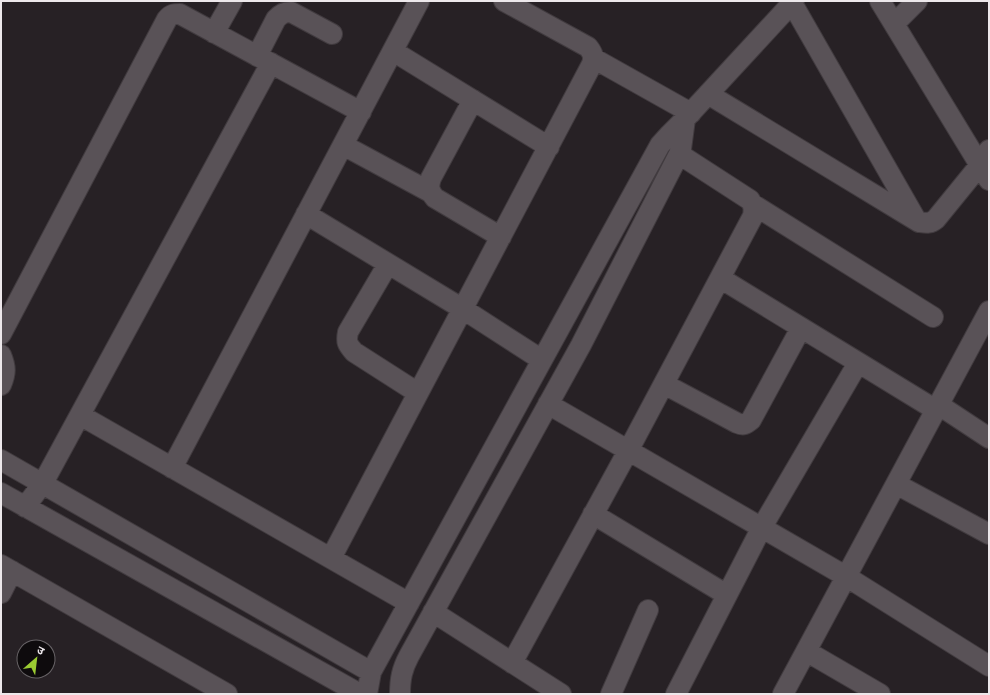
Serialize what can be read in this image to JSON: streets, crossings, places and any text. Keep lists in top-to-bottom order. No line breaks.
{"north":"top right"}
